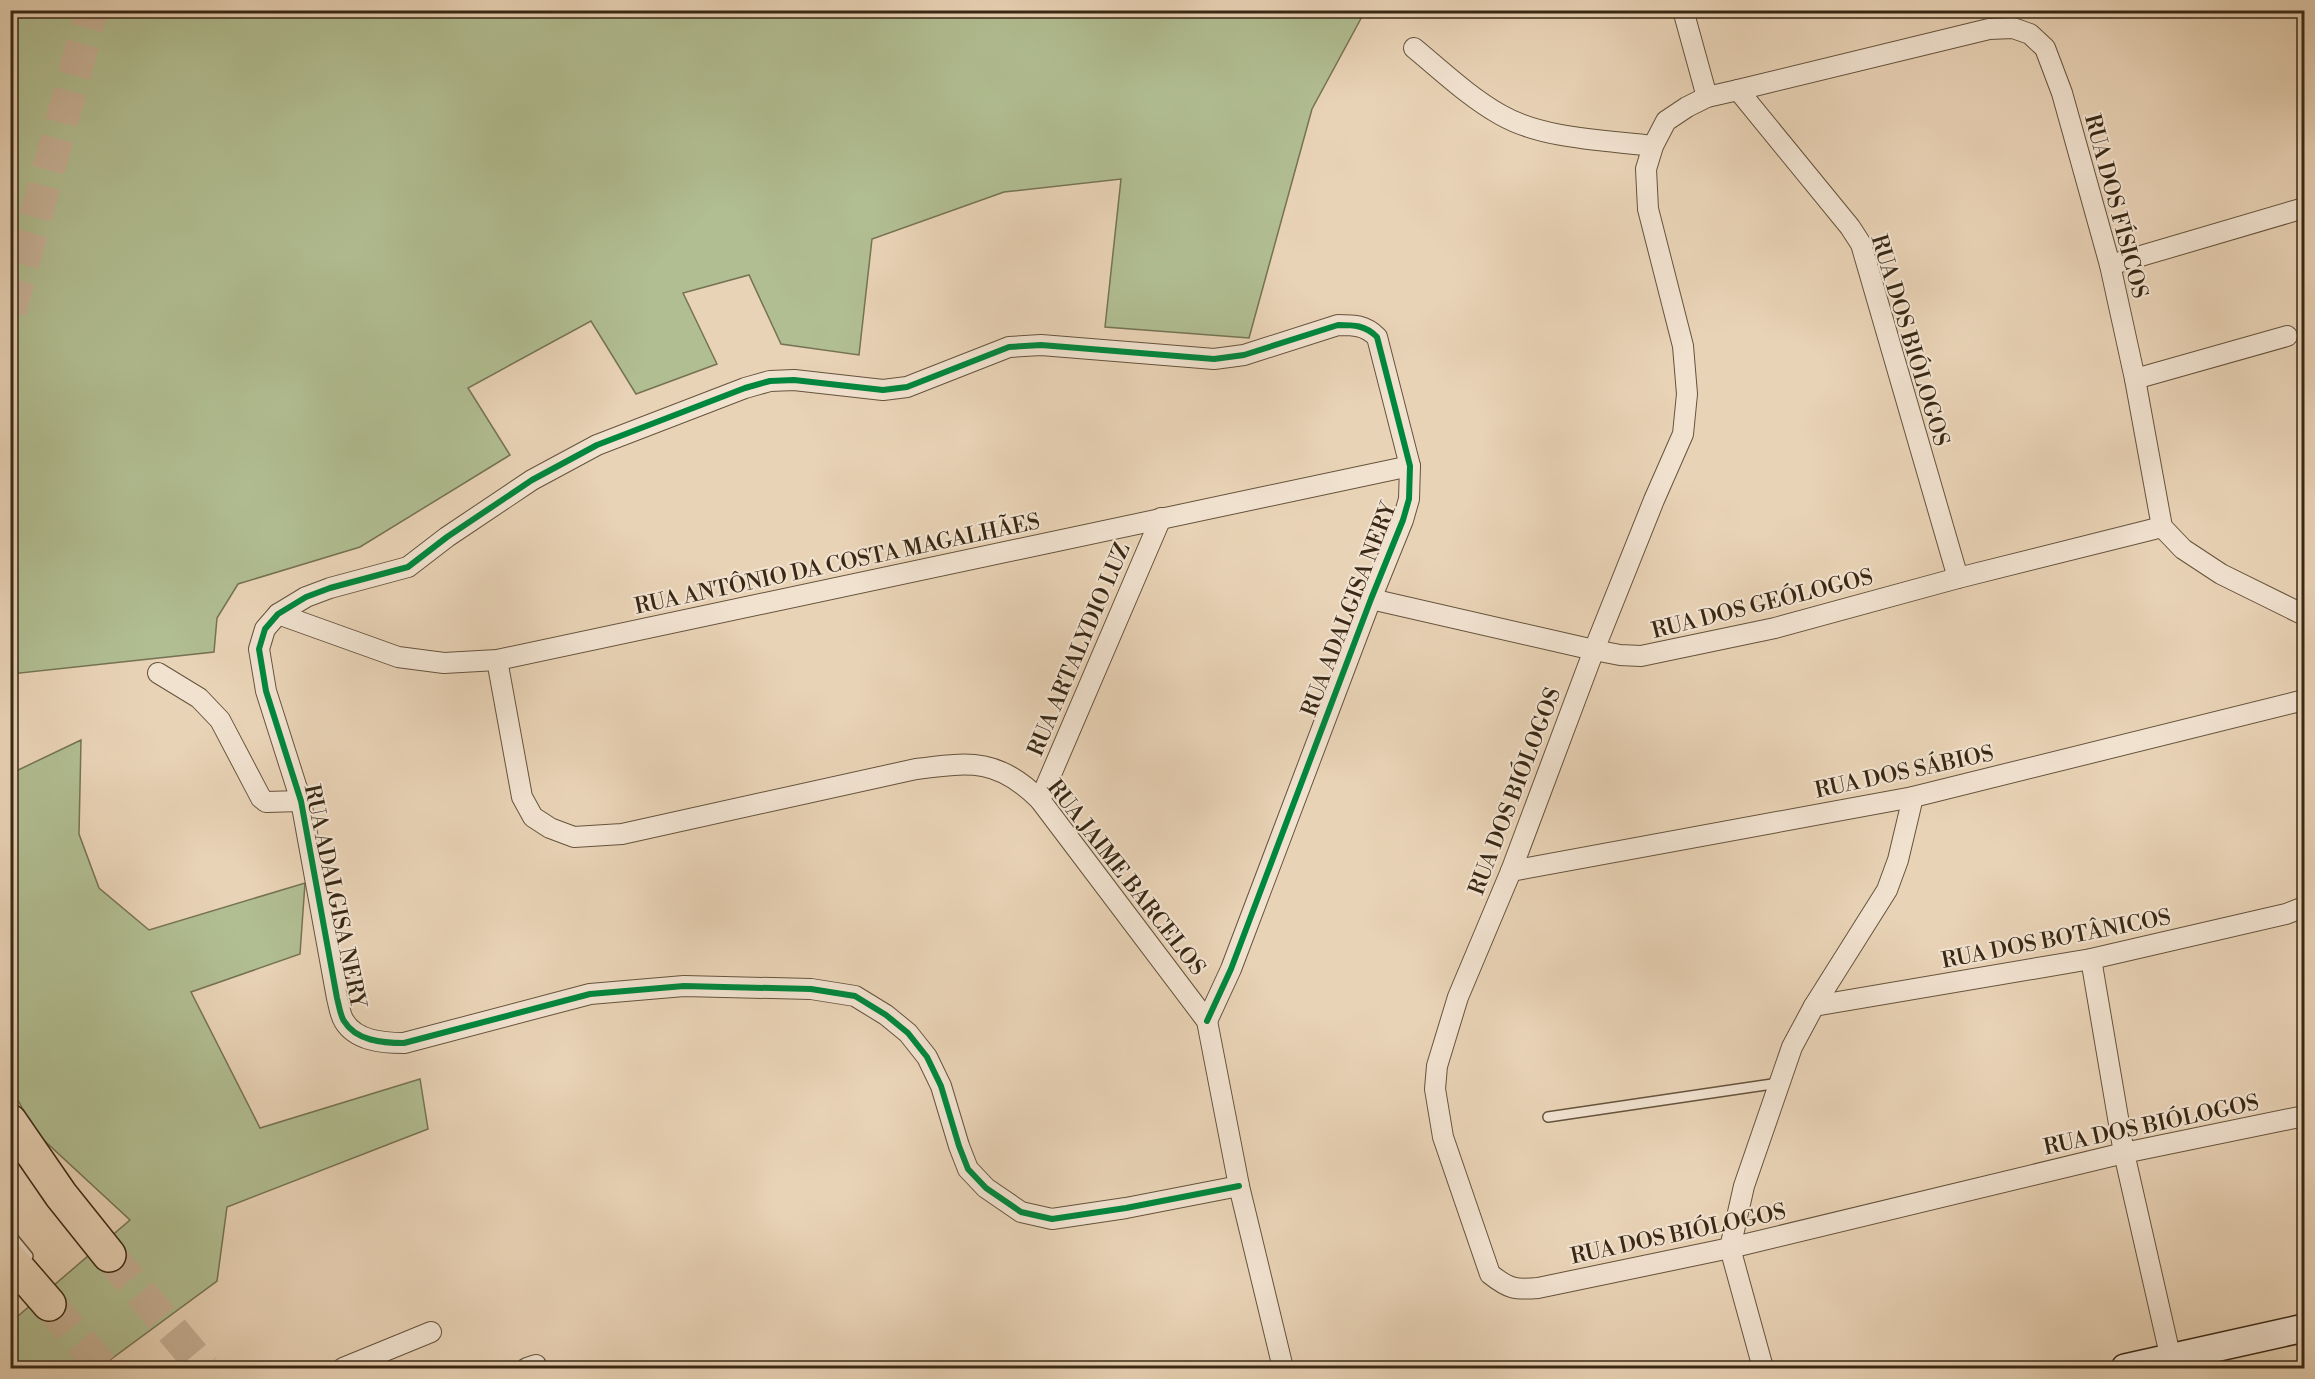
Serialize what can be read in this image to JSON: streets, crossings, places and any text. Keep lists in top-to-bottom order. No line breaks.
{"streets":{"street":["RUA DOS FÍSICOS","RUA DOS BIÓLOGOS","RUA ANTÔNIO DA COSTA MAGALHÃES","RUA DOS GEÓLOGOS","RUA ADALGISA NERY","RUA ARTALYDIO LUZ","RUA DOS SÁBIOS","RUA JAIME BARCELOS","RUA DOS BOTÂNICOS"]},"crossings":[["RUA DOS FÍSICOS","RUA DOS BIÓLOGOS"],["RUA DOS FÍSICOS","RUA DOS GEÓLOGOS"],["RUA DOS BIÓLOGOS","RUA DOS GEÓLOGOS"],["RUA DOS BIÓLOGOS","RUA DOS SÁBIOS"],["RUA ANTÔNIO DA COSTA MAGALHÃES","RUA ADALGISA NERY"],["RUA ANTÔNIO DA COSTA MAGALHÃES","RUA ARTALYDIO LUZ"],["RUA ANTÔNIO DA COSTA MAGALHÃES","RUA JAIME BARCELOS"],["RUA DOS GEÓLOGOS","RUA ADALGISA NERY"],["RUA ADALGISA NERY","RUA JAIME BARCELOS"],["RUA ARTALYDIO LUZ","RUA JAIME BARCELOS"]]}
